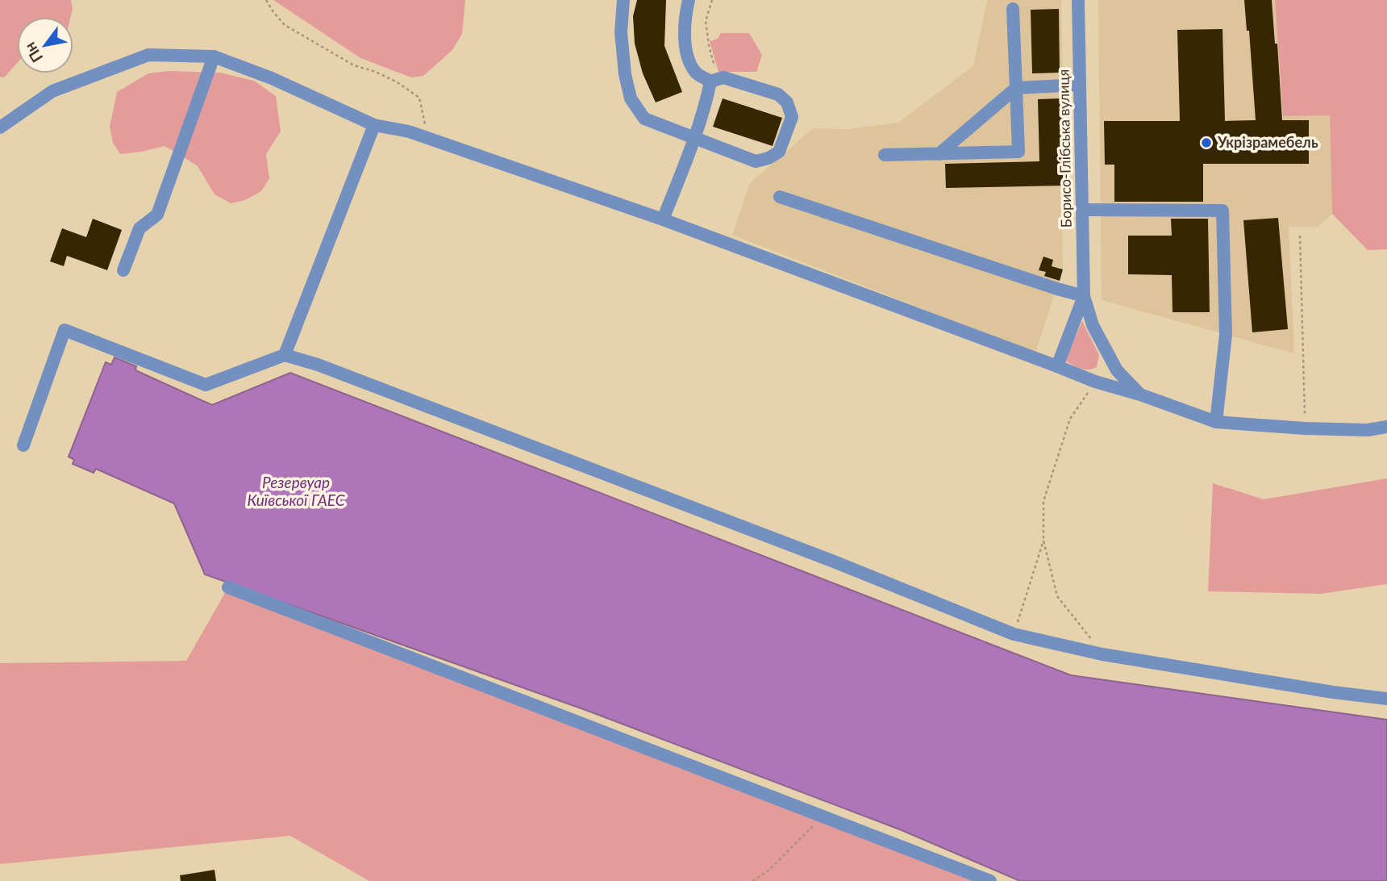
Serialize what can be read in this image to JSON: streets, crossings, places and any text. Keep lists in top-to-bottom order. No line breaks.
{"streets":{"street":["Борисо-Глібська вулиця"]},"water":["Резервуар Київської ГАЕС"],"places":["Укрізрамебель"],"north":"bottom left"}
